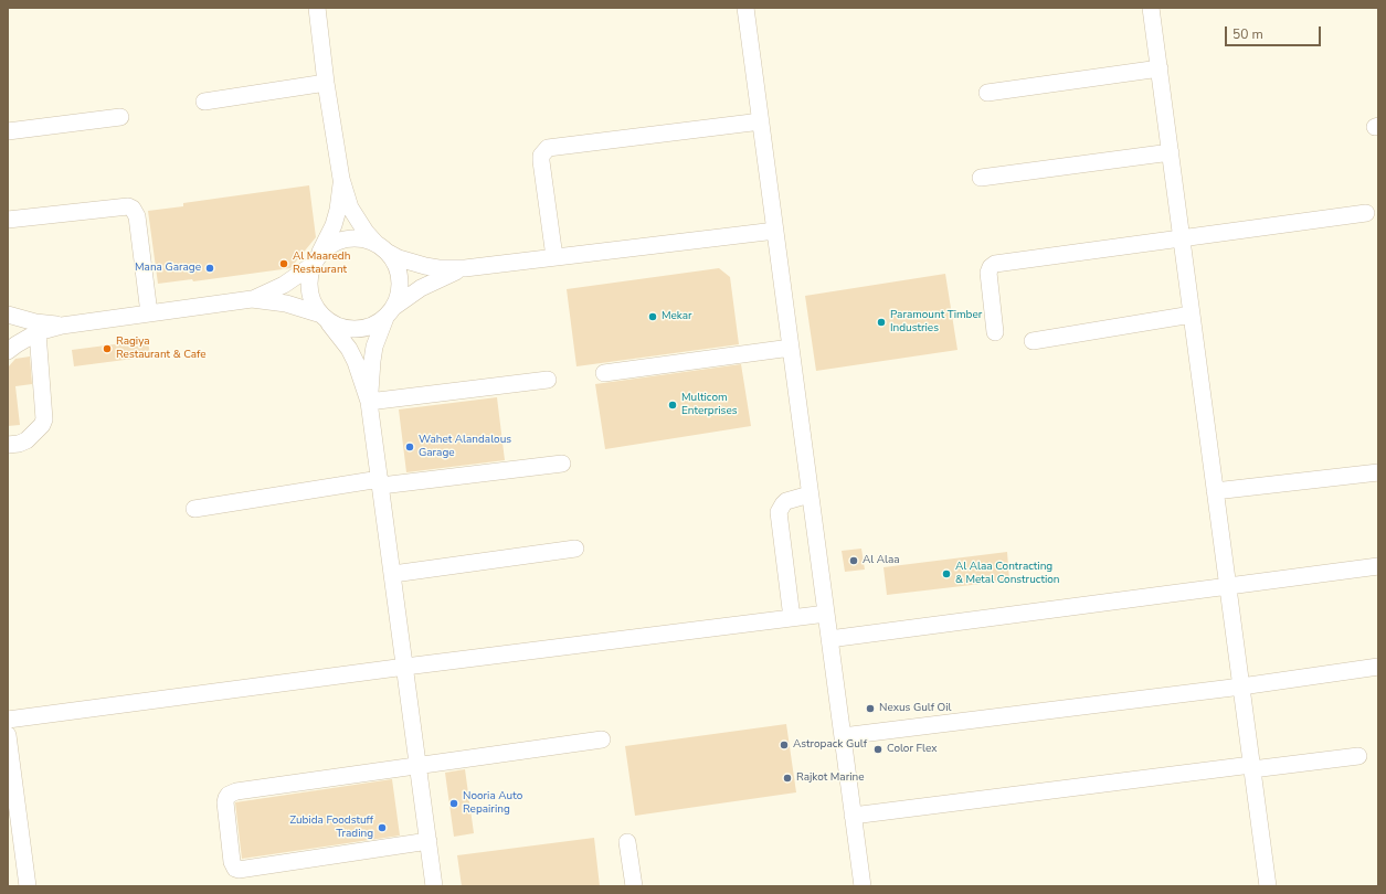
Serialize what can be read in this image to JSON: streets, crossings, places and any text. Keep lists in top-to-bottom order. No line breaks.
{"places":["Al Maaredh Restaurant","Mana Garage","Mekar","Paramount Timber Industries","Ragiya Restaurant & Cafe","Multicom Enterprises","Wahet Alandalous Garage","Al Alaa","Al Alaa Contracting & Metal Construction","Nexus Gulf Oil","Astropack Gulf","Color Flex","Rajkot Marine","Nooria Auto Repairing","Zubida Foodstuff Trading"],"scale_bar":"50 m"}
